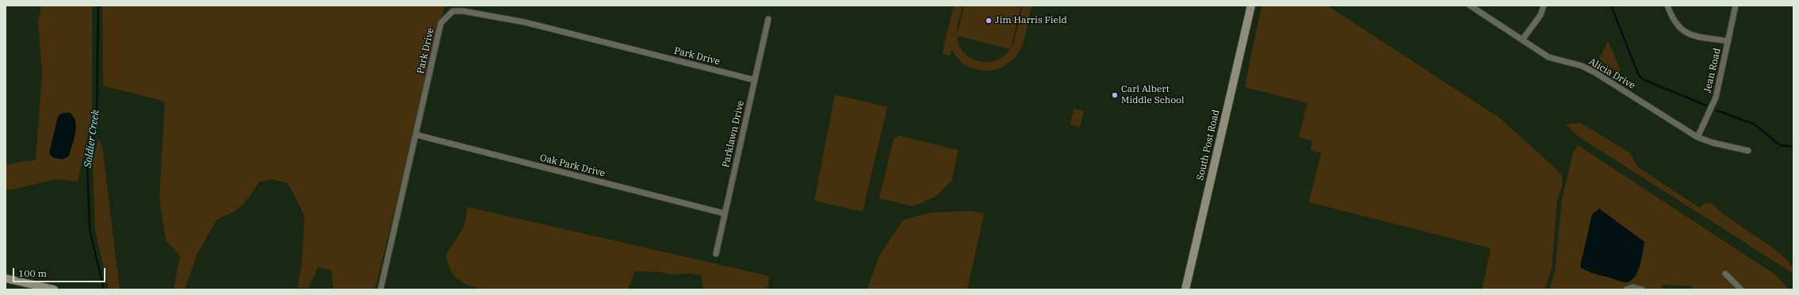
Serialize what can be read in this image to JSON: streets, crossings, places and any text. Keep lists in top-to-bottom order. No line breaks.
{"streets":{"main road":["South Post Road"],"street":["Park Drive","Jean Road","Alicia Drive","Parklawn Drive","Oak Park Drive"]},"crossings":[["Park Drive","Parklawn Drive"],["Park Drive","Oak Park Drive"],["Jean Road","Alicia Drive"],["Parklawn Drive","Oak Park Drive"]],"water":["Soldier Creek"],"places":["Jim Harris Field","Carl Albert Middle School"],"scale_bar":"100 m"}
